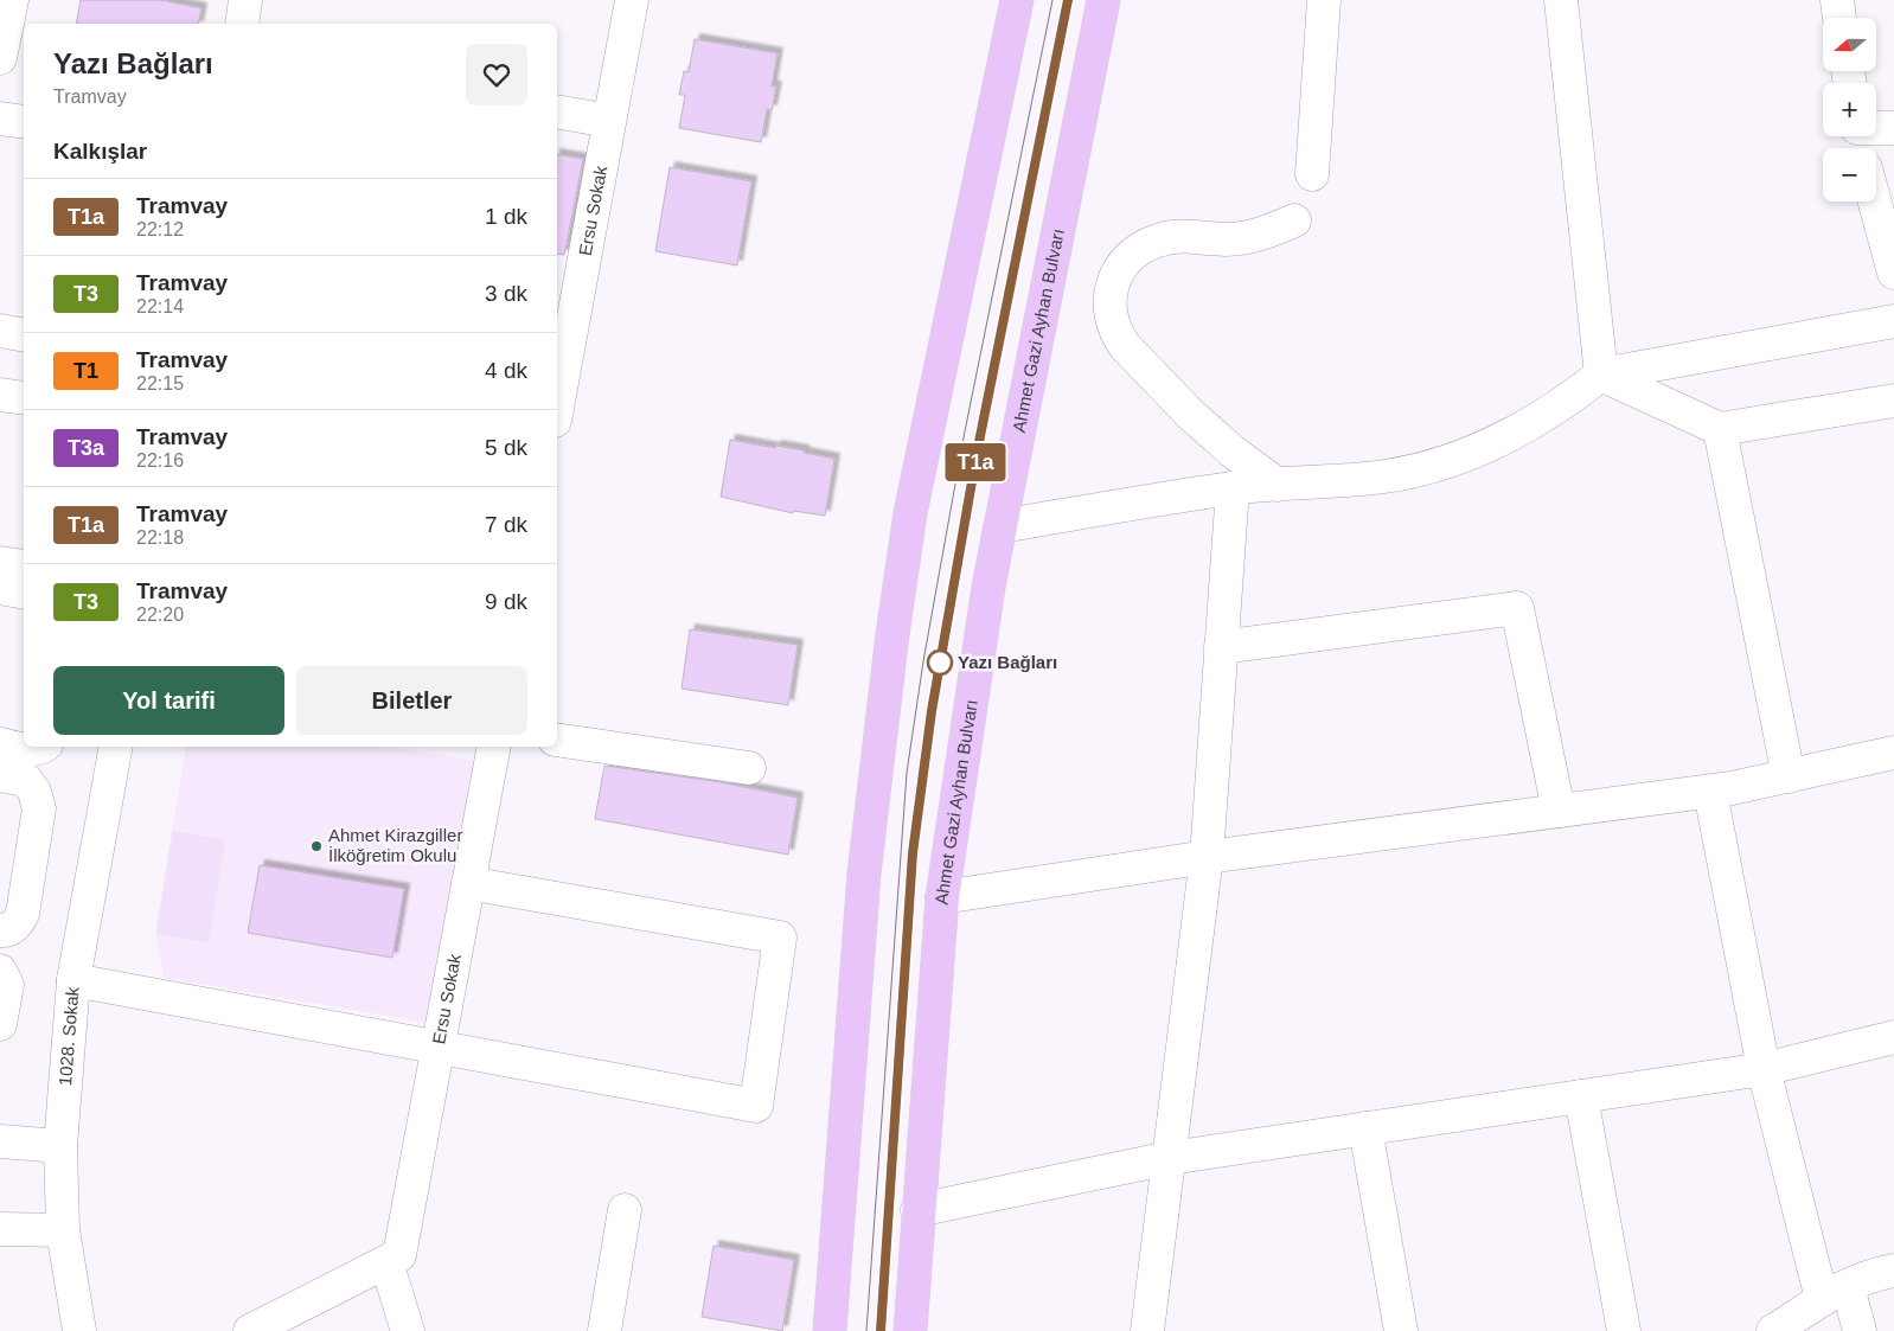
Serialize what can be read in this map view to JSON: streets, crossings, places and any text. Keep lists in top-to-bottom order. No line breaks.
{"streets":{"main road":["Ahmet Gazi Ayhan Bulvarı"],"street":["Ersu Sokak","1028. Sokak"]},"places":["Yazı Bağları","Ahmet Kirazgiller İlköğretim Okulu"],"lines":["tram line T1a"],"north":"left","page":{"on_map":"T1a","map_buttons":["+","−"],"heading":[["Yazı Bağları","Tramvay"],"Kalkışlar"],"list":[{"mark":"T1a","name":"Tramvay","note":"22:12","value":"1 dk"},{"mark":"T3","name":"Tramvay","note":"22:14","value":"3 dk"},{"mark":"T1","name":"Tramvay","note":"22:15","value":"4 dk"},{"mark":"T3a","name":"Tramvay","note":"22:16","value":"5 dk"},{"mark":"T1a","name":"Tramvay","note":"22:18","value":"7 dk"},{"mark":"T3","name":"Tramvay","note":"22:20","value":"9 dk"}],"buttons":["Yol tarifi","Biletler"]}}
